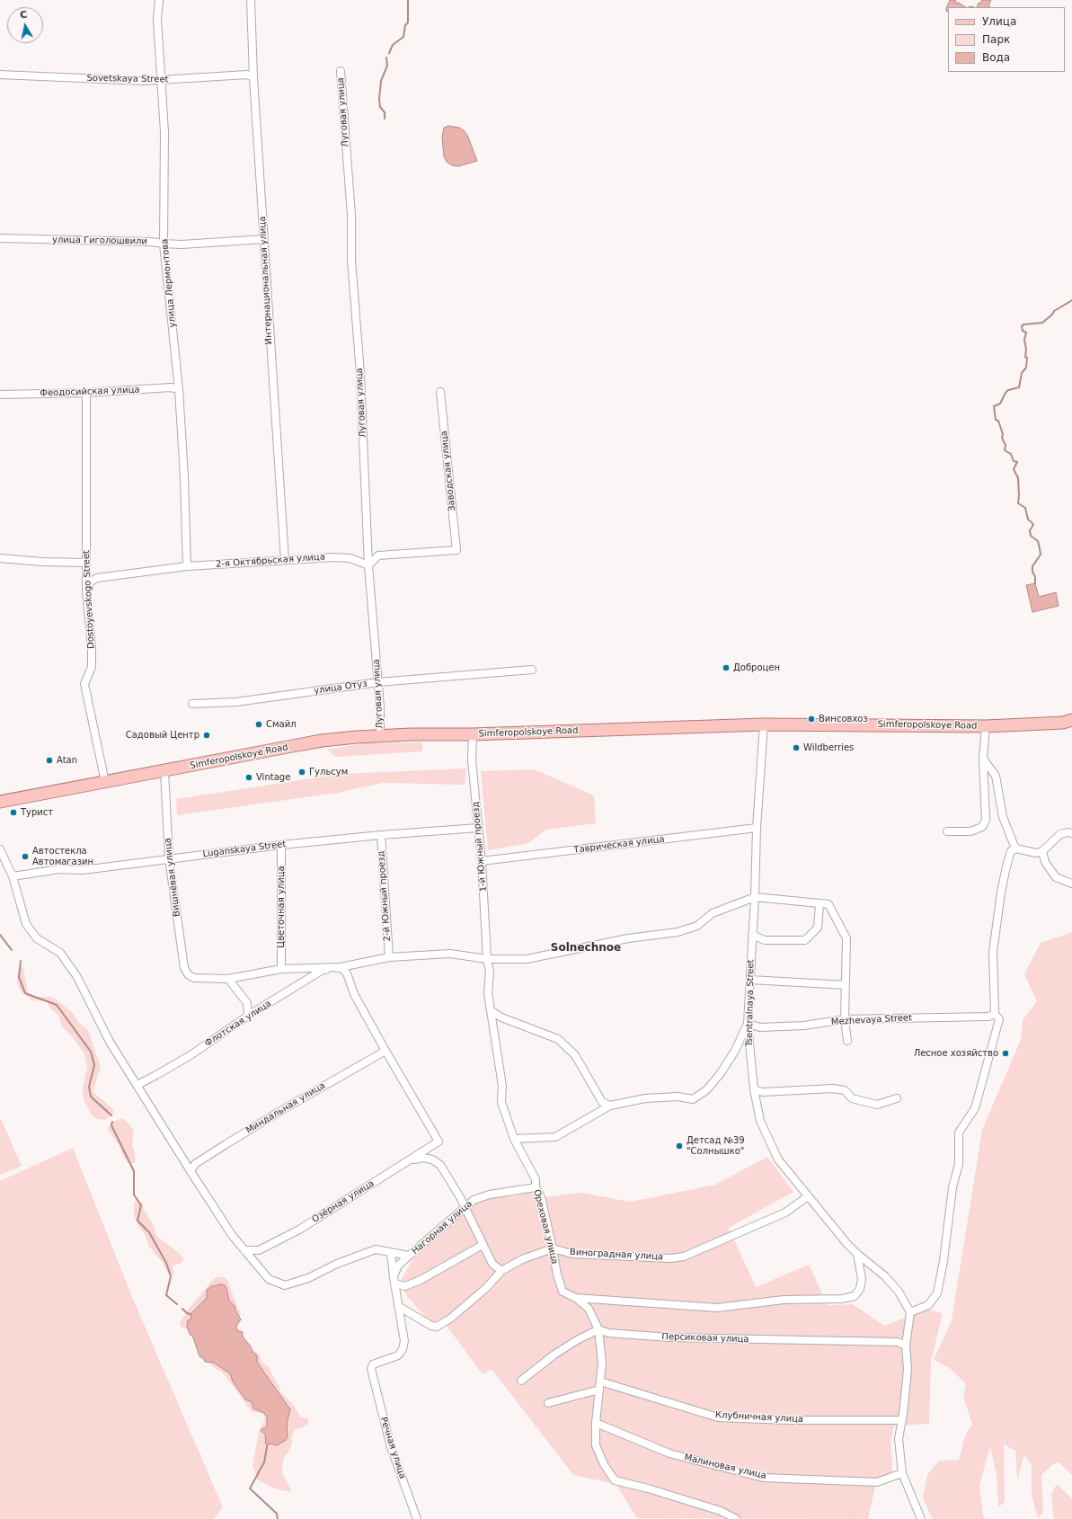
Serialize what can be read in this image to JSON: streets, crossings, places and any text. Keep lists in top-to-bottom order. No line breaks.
{"streets":{"main road":["Simferopolskoye Road"],"street":["Sovetskaya Street","Луговая улица","улица Гиголошвили","Интернациональная улица","улица Лермонтова","Феодосийская улица","Заводская улица","2-я Октябрьская улица","Dostoyevskogo Street","улица Отуз","Таврическая улица","1-й Южный проезд","Luganskaya Street","Вишнёвая улица","2-й Южный проезд","Цветочная улица","Tsentralnaya Street","Mezhevaya Street","Флотская улица","Миндальная улица","Озёрная улица","Ореховая улица","Нагорная улица","Виноградная улица","Персиковая улица","Клубничная улица","Речная улица","Малиновая улица"]},"crossings":[["Sovetskaya Street","Интернациональная улица"],["Sovetskaya Street","улица Лермонтова"],["Луговая улица","Заводская улица"],["Луговая улица","2-я Октябрьская улица"],["Луговая улица","улица Отуз"],["Луговая улица","Simferopolskoye Road"],["улица Гиголошвили","Интернациональная улица"],["улица Гиголошвили","улица Лермонтова"],["Интернациональная улица","2-я Октябрьская улица"],["улица Лермонтова","Феодосийская улица"],["улица Лермонтова","2-я Октябрьская улица"],["Феодосийская улица","Dostoyevskogo Street"],["Заводская улица","2-я Октябрьская улица"],["2-я Октябрьская улица","Dostoyevskogo Street"],["Dostoyevskogo Street","Simferopolskoye Road"],["Simferopolskoye Road","1-й Южный проезд"],["Simferopolskoye Road","Вишнёвая улица"],["Simferopolskoye Road","Tsentralnaya Street"],["Таврическая улица","1-й Южный проезд"],["Таврическая улица","Tsentralnaya Street"],["1-й Южный проезд","Luganskaya Street"],["1-й Южный проезд","Ореховая улица"],["Luganskaya Street","Вишнёвая улица"],["Luganskaya Street","2-й Южный проезд"],["Luganskaya Street","Цветочная улица"],["Tsentralnaya Street","Mezhevaya Street"],["Tsentralnaya Street","Виноградная улица"],["Миндальная улица","Озёрная улица"],["Озёрная улица","Нагорная улица"],["Ореховая улица","Нагорная улица"],["Ореховая улица","Виноградная улица"],["Ореховая улица","Персиковая улица"],["Ореховая улица","Клубничная улица"],["Ореховая улица","Малиновая улица"]],"districts":["Solnechnoe"],"places":["Доброцен","Винсовхоз","Смайл","Садовый Центр","Wildberries","Atan","Гульсум","Vintage","Турист","Автостекла Автомагазин","Лесное хозяйство","Детсад №39 \"Солнышко\""],"legend":["Улица","Парк","Вода"],"north":"top"}
